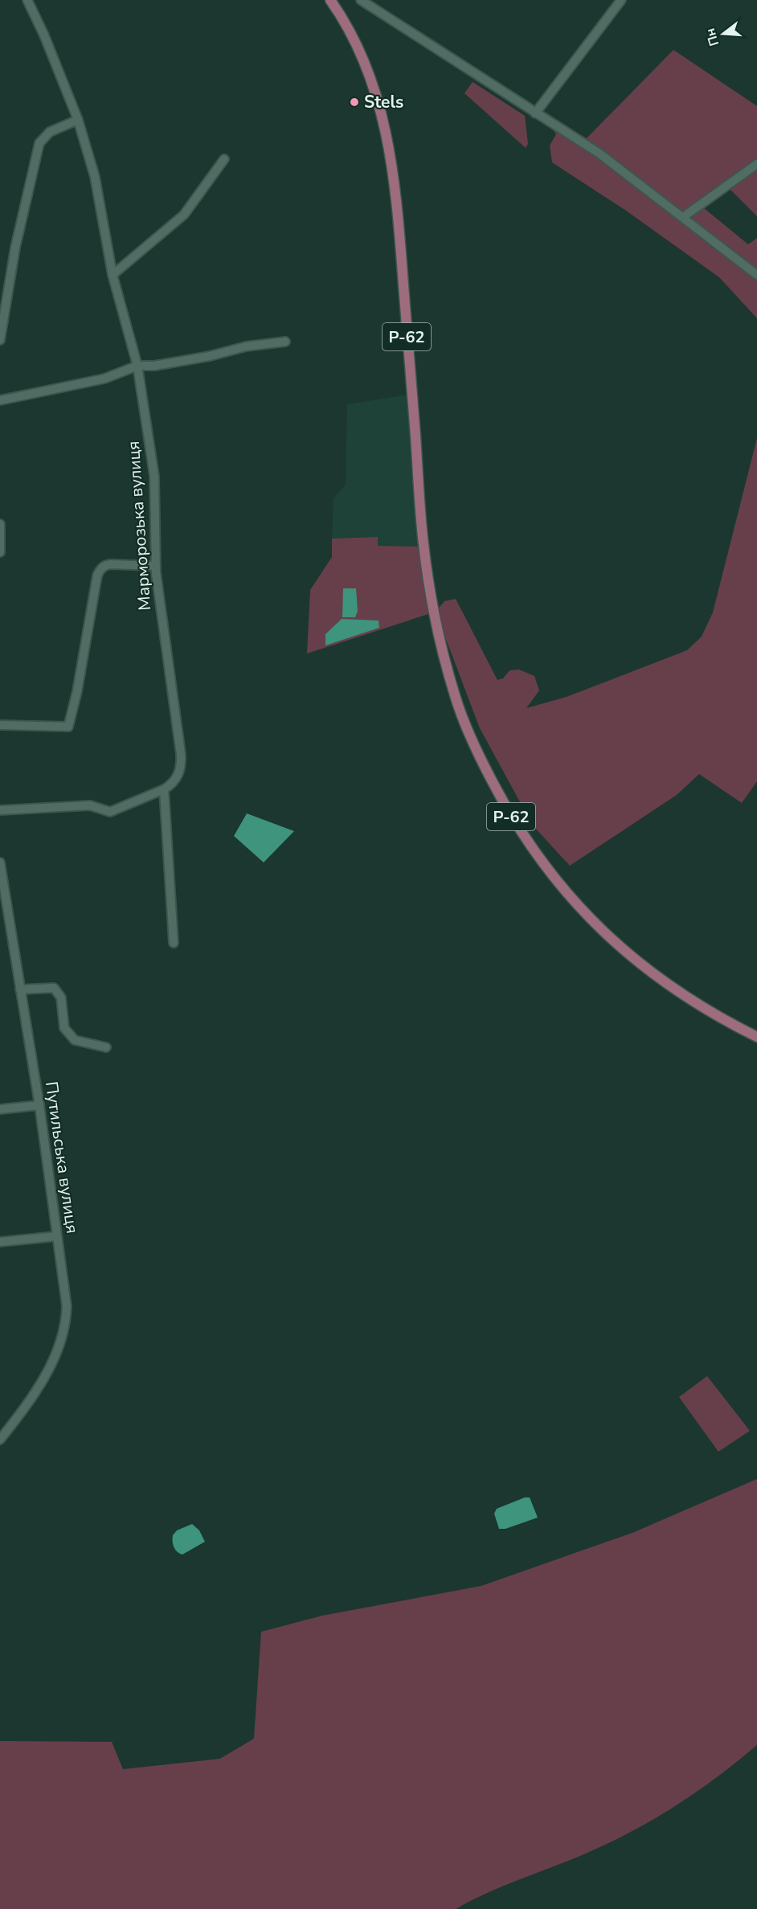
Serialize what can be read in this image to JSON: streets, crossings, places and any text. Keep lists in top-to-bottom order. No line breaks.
{"streets":{"main road":["Р-62"],"street":["Марморозька вулиця","Путильська вулиця"]},"places":["Stels"],"north":"left"}
